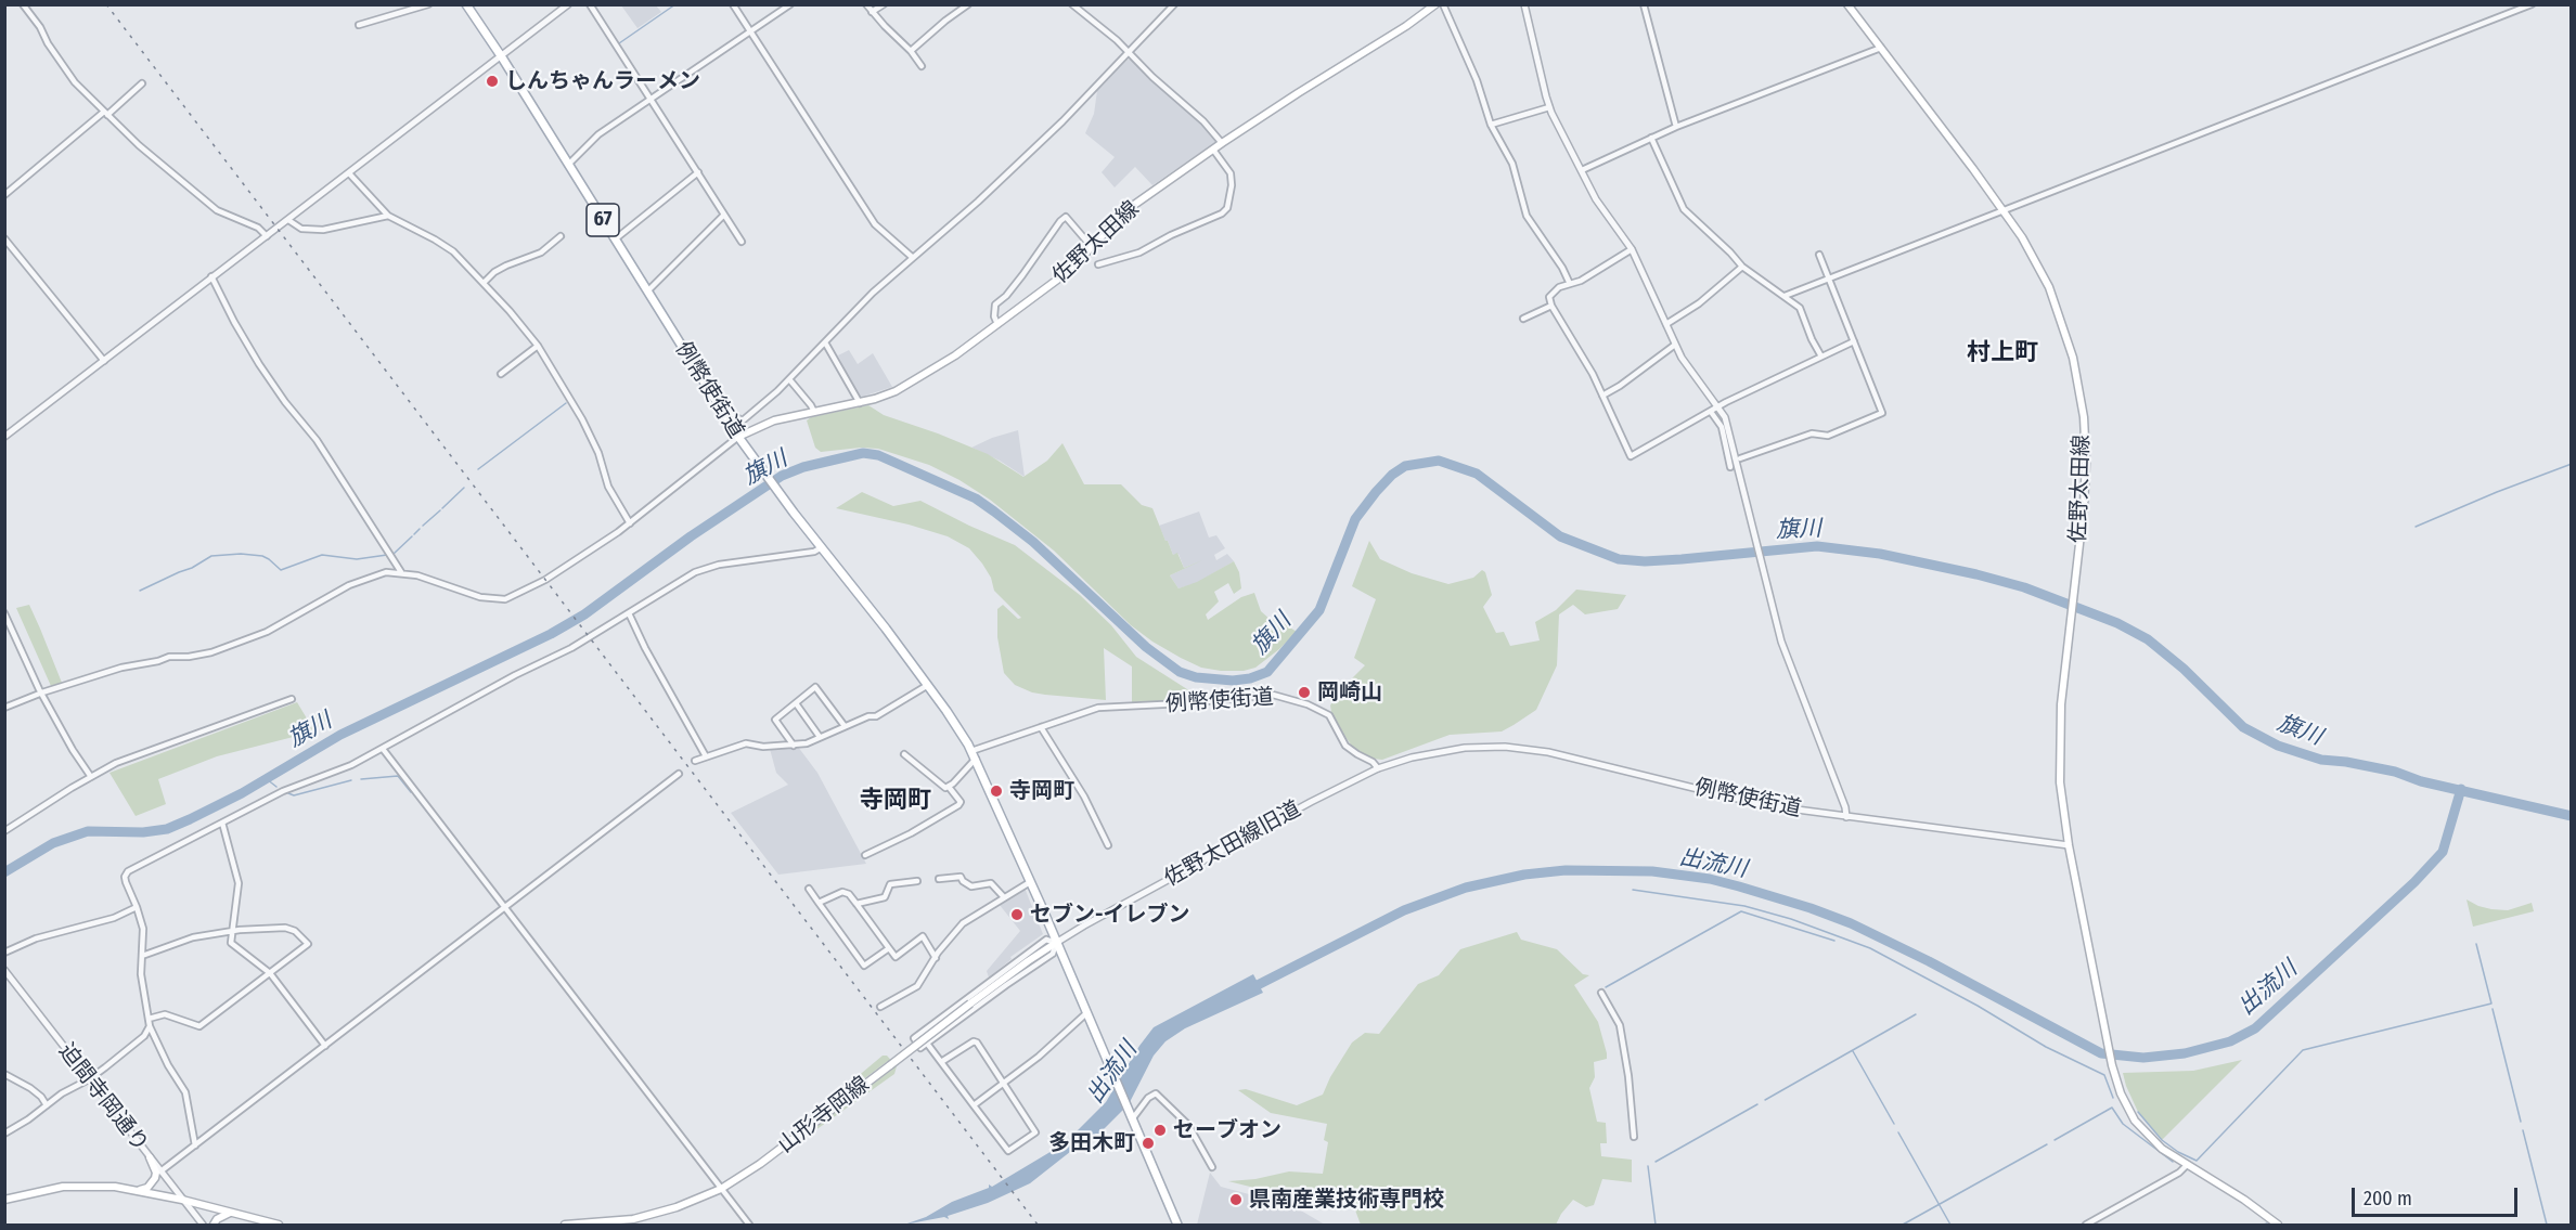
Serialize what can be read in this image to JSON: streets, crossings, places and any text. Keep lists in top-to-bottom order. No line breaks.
{"streets":{"main road":["67","佐野太田線","例幣使街道","山形寺岡線"],"street":["佐野太田線旧道","迫間寺岡通り"]},"crossings":[["67","例幣使街道"],["67","佐野太田線旧道"],["67","山形寺岡線"],["佐野太田線","例幣使街道"],["例幣使街道","佐野太田線旧道"],["佐野太田線旧道","山形寺岡線"]],"districts":["村上町","寺岡町"],"water":["旗川","出流川"],"places":["しんちゃんラーメン","岡崎山","寺岡町","セブン-イレブン","セーブオン","多田木町","県南産業技術専門校"],"scale_bar":"200 m"}
